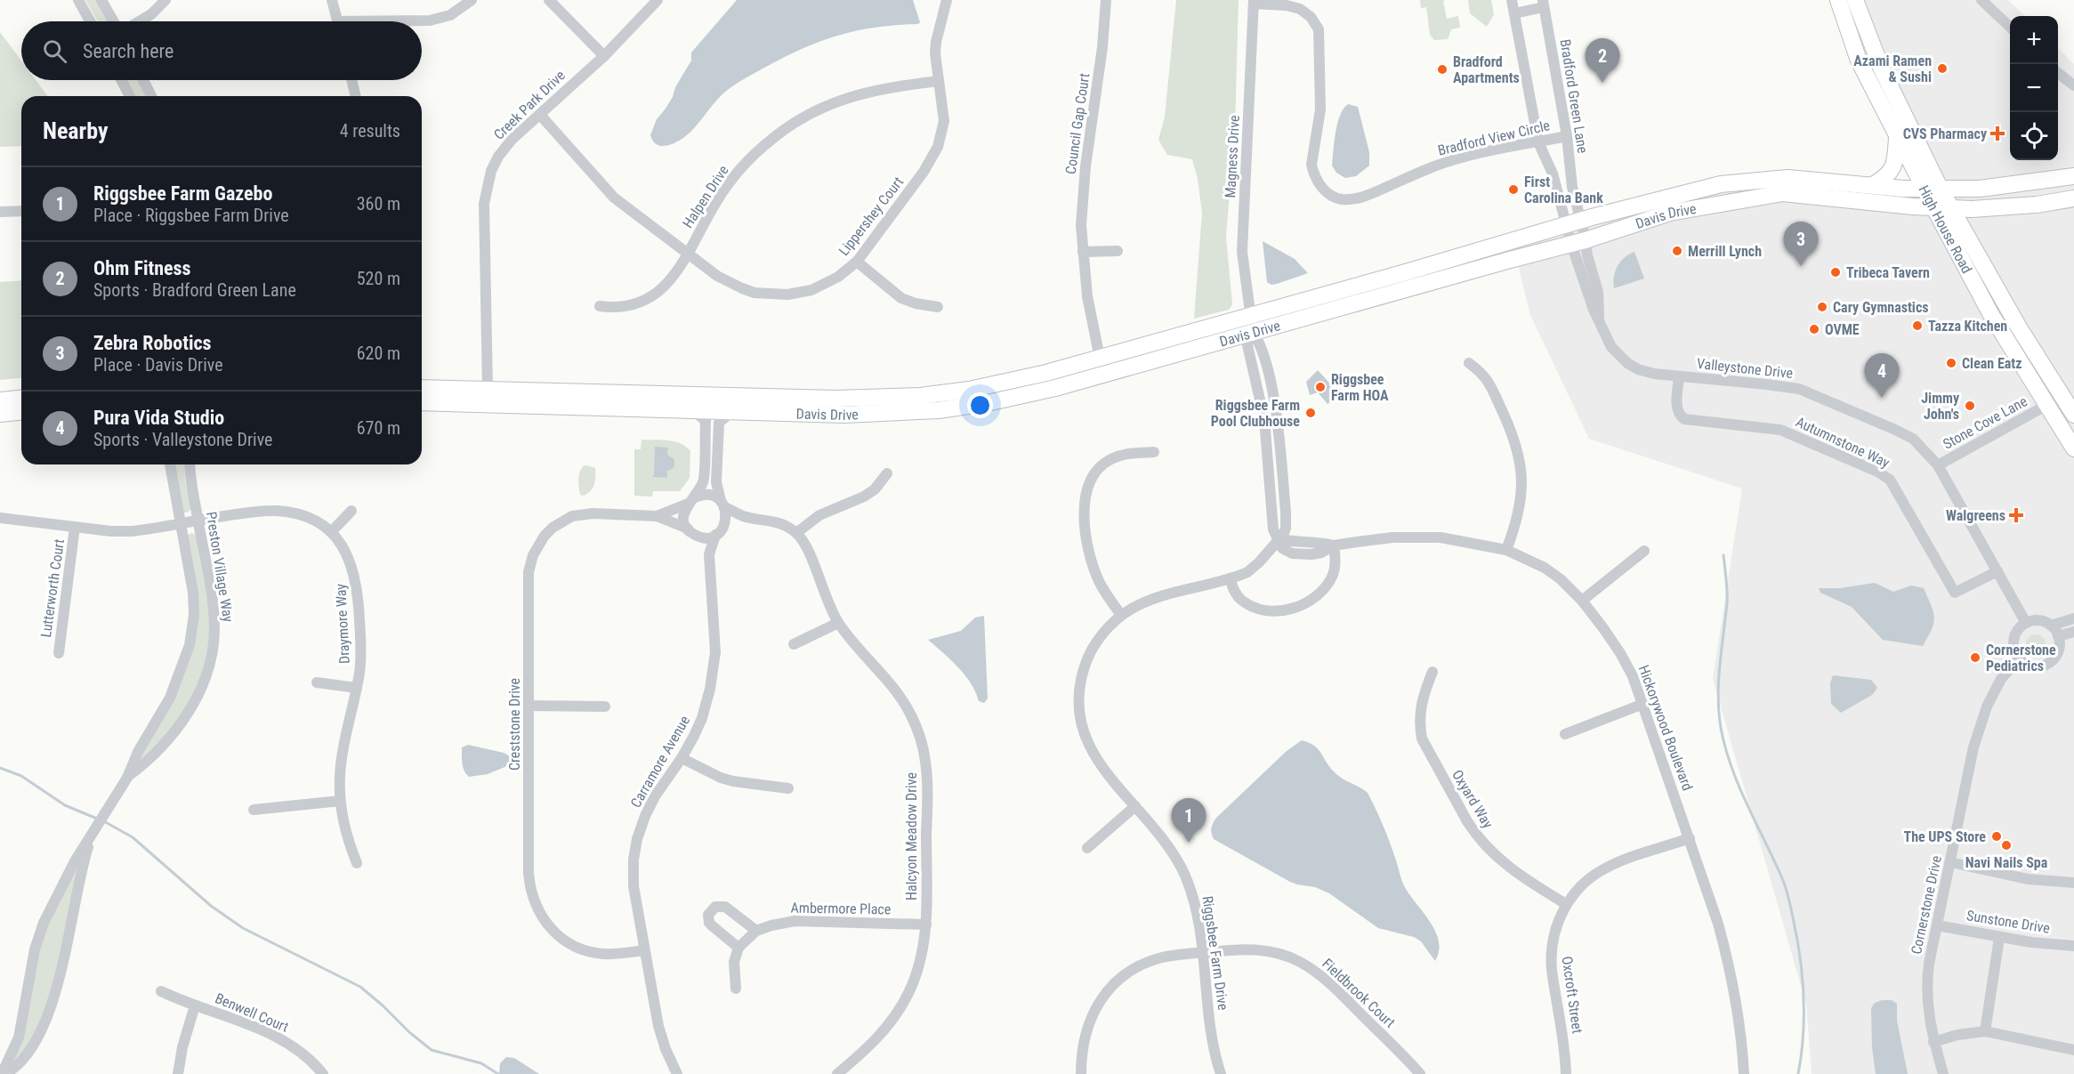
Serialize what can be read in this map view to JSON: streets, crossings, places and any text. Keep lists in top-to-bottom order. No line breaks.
{"streets":{"main road":["Davis Drive","High House Road"],"street":["Bradford Green Lane","Creek Park Drive","Council Gap Court","Bradford View Circle","Magness Drive","Halpen Drive","Lippershey Court","Valleystone Drive","Stone Cove Lane","Autumnstone Way","Preston Village Way","Lutterworth Court","Draymore Way","Creststone Drive","Hickorywood Boulevard","Carramore Avenue","Oxyard Way","Halcyon Meadow Drive","Cornerstone Drive","Ambermore Place","Sunstone Drive","Riggsbee Farm Drive","Fieldbrook Court","Oxcroft Street","Benwell Court"]},"crossings":[["Bradford Green Lane","Bradford View Circle"],["Bradford Green Lane","Davis Drive"],["Bradford Green Lane","Valleystone Drive"],["Creek Park Drive","Lippershey Court"],["Creek Park Drive","Davis Drive"],["Council Gap Court","Davis Drive"],["Bradford View Circle","Magness Drive"],["Magness Drive","Davis Drive"],["Magness Drive","Riggsbee Farm Drive"],["Halpen Drive","Lippershey Court"],["Davis Drive","High House Road"],["Davis Drive","Valleystone Drive"],["Davis Drive","Riggsbee Farm Drive"],["High House Road","Stone Cove Lane"],["Valleystone Drive","Stone Cove Lane"],["Valleystone Drive","Autumnstone Way"],["Valleystone Drive","Cornerstone Drive"],["Preston Village Way","Draymore Way"],["Lutterworth Court","Draymore Way"],["Creststone Drive","Carramore Avenue"],["Hickorywood Boulevard","Riggsbee Farm Drive"],["Hickorywood Boulevard","Oxcroft Street"],["Oxyard Way","Oxcroft Street"],["Halcyon Meadow Drive","Ambermore Place"],["Cornerstone Drive","Sunstone Drive"],["Riggsbee Farm Drive","Fieldbrook Court"]],"places":{"other":["Azami Ramen & Sushi","Bradford Apartments","First Carolina Bank","Merrill Lynch","Tribeca Tavern","Cary Gymnastics","Tazza Kitchen","OVME","Clean Eatz","Riggsbee Farm HOA","Jimmy John's","Riggsbee Farm Pool Clubhouse","Cornerstone Pediatrics","The UPS Store","Navi Nails Spa"],"health":["CVS Pharmacy","Walgreens"]},"page":{"map_buttons":["+","−"],"search":"Search here","pins":["2","3","4","1"],"heading":["Nearby","4 results"],"list":[{"mark":"1","name":"Riggsbee Farm Gazebo","note":"Place · Riggsbee Farm Drive","value":"360 m"},{"mark":"2","name":"Ohm Fitness","note":"Sports · Bradford Green Lane","value":"520 m"},{"mark":"3","name":"Zebra Robotics","note":"Place · Davis Drive","value":"620 m"},{"mark":"4","name":"Pura Vida Studio","note":"Sports · Valleystone Drive","value":"670 m"}]}}
